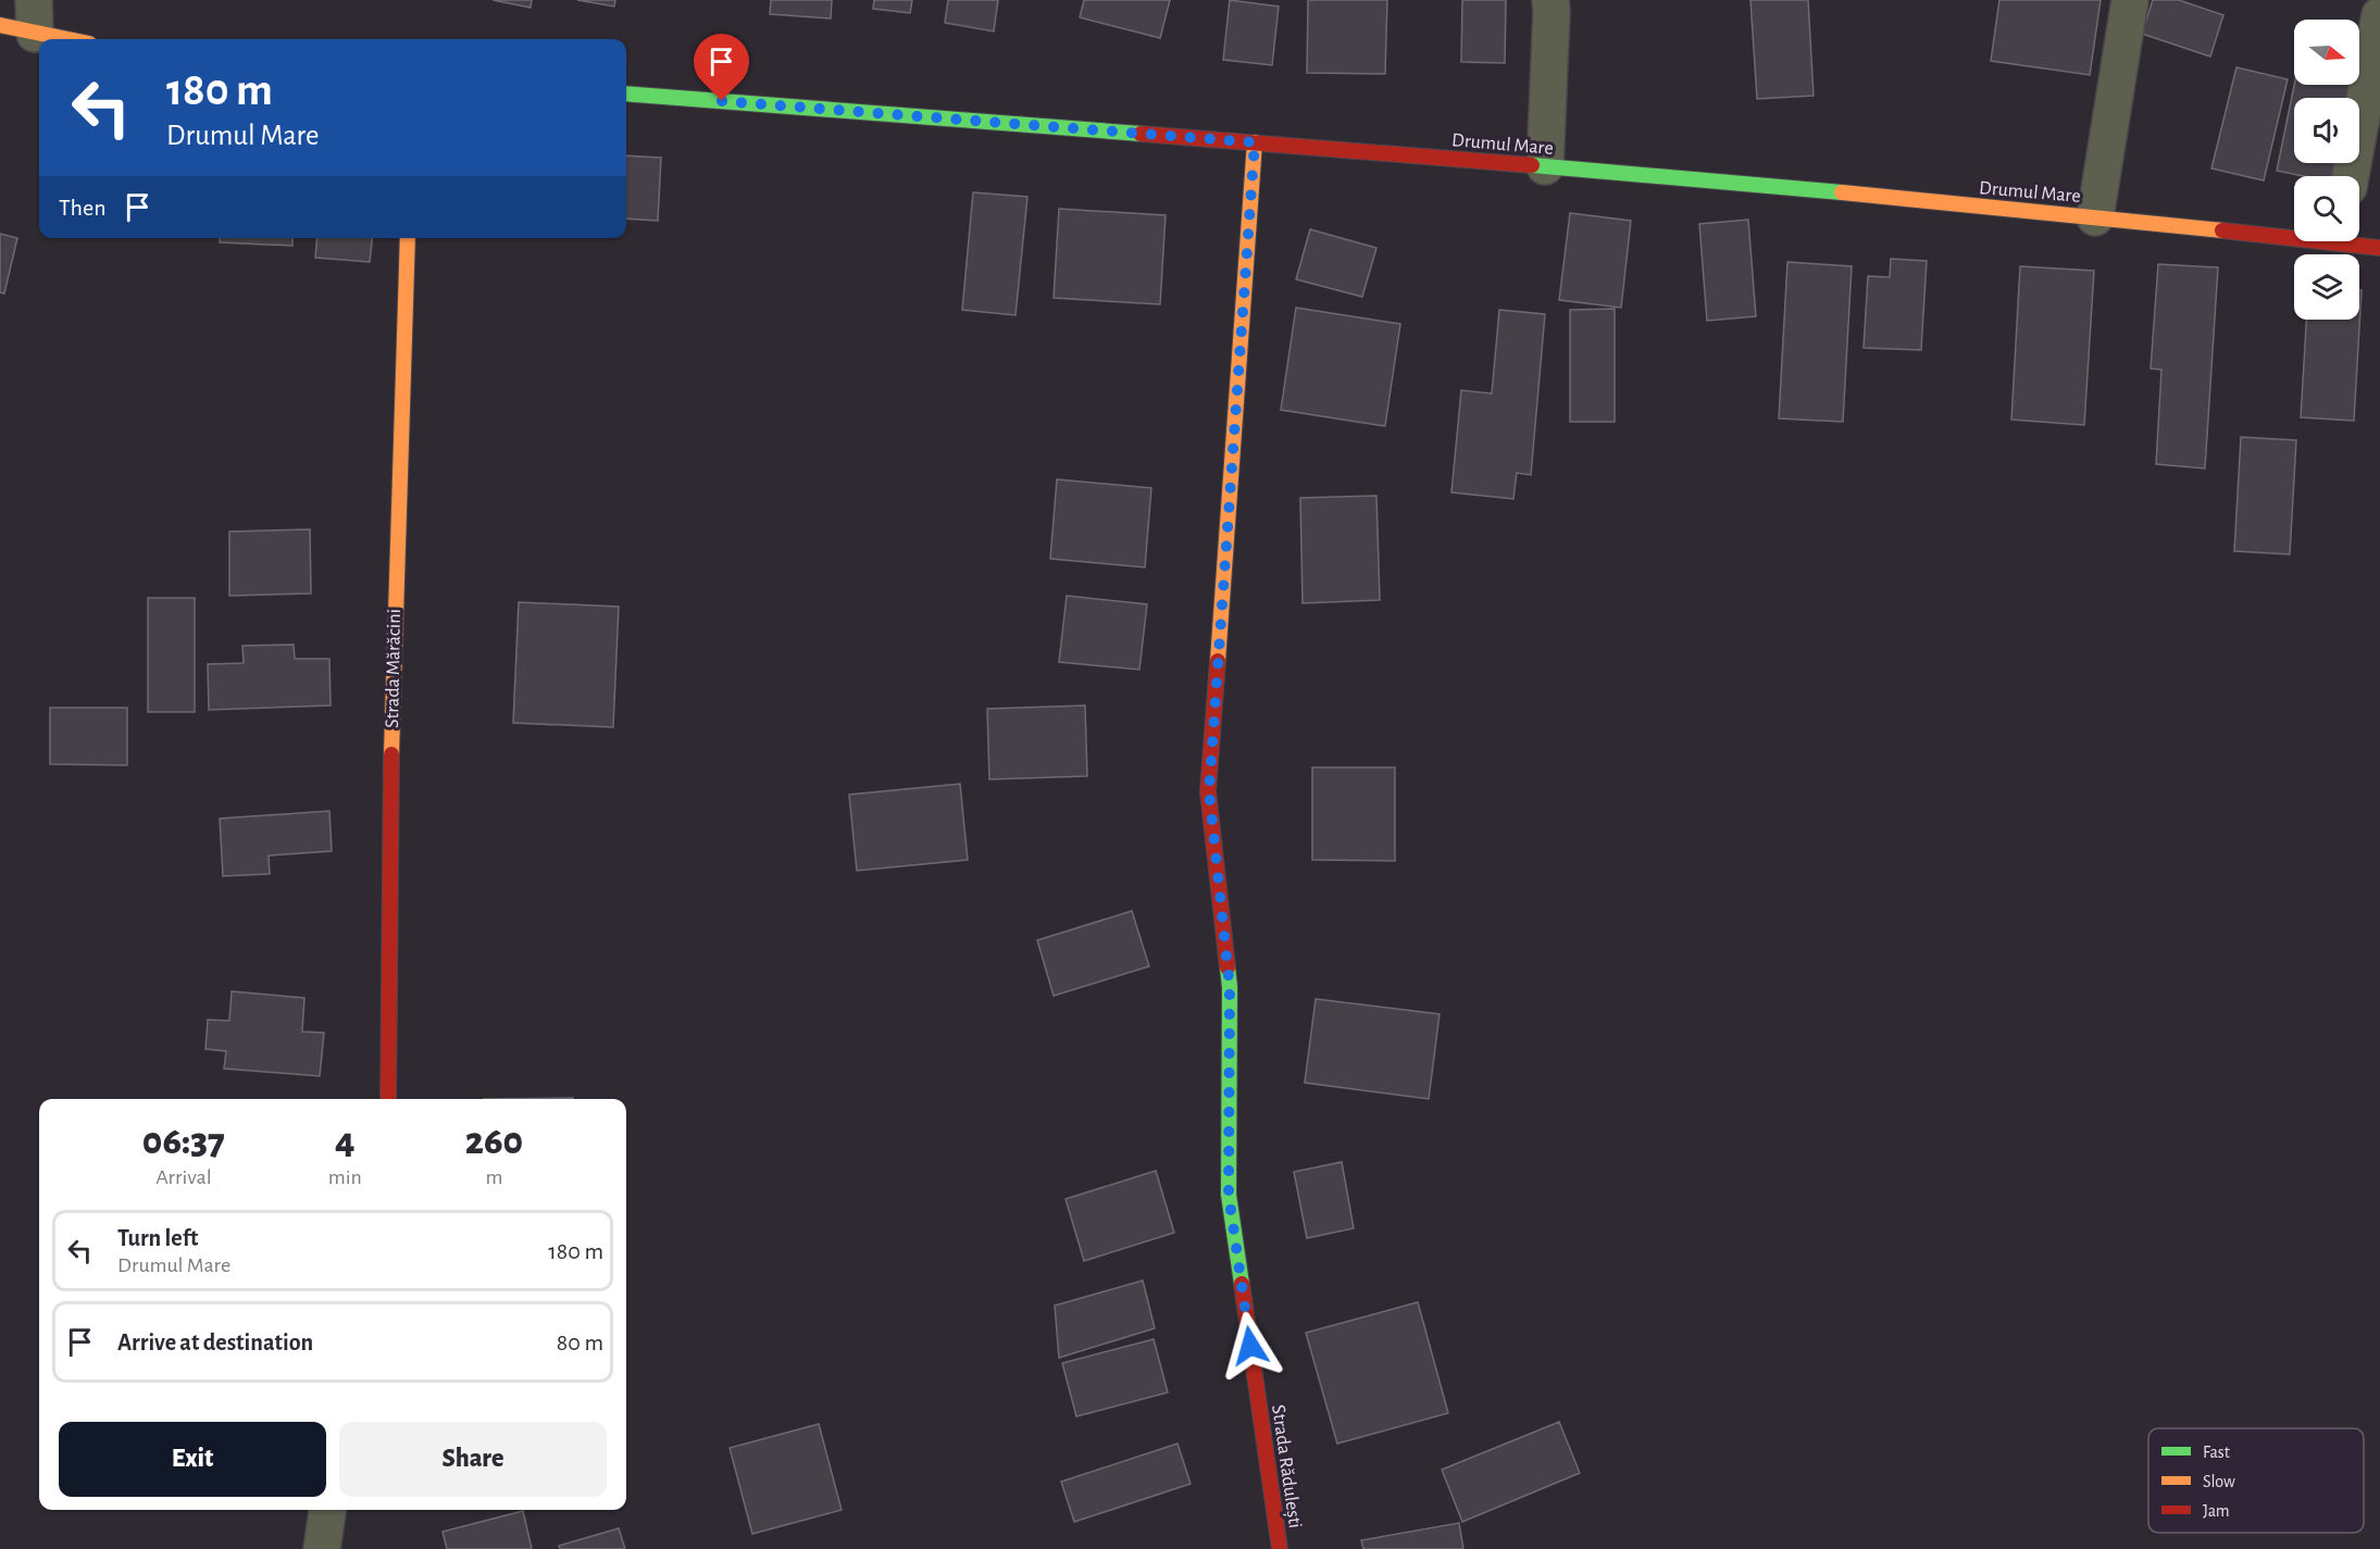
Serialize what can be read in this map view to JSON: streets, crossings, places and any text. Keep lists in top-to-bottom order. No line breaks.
{"streets":{"street":["Drumul Mare","Strada Mărăcini","Strada Rădulești"]},"crossings":[["Drumul Mare","Strada Rădulești"]],"legend":["Fast","Slow","Jam"],"north":"right","page":{"turn":["180 m","Drumul Mare"],"then":"Then","eta":["06:37","Arrival","4","min","260","m"],"list":[{"name":"Turn left","note":"Drumul Mare","value":"180 m"},{"name":"Arrive at destination","value":"80 m"}],"buttons":["Exit","Share"]}}
